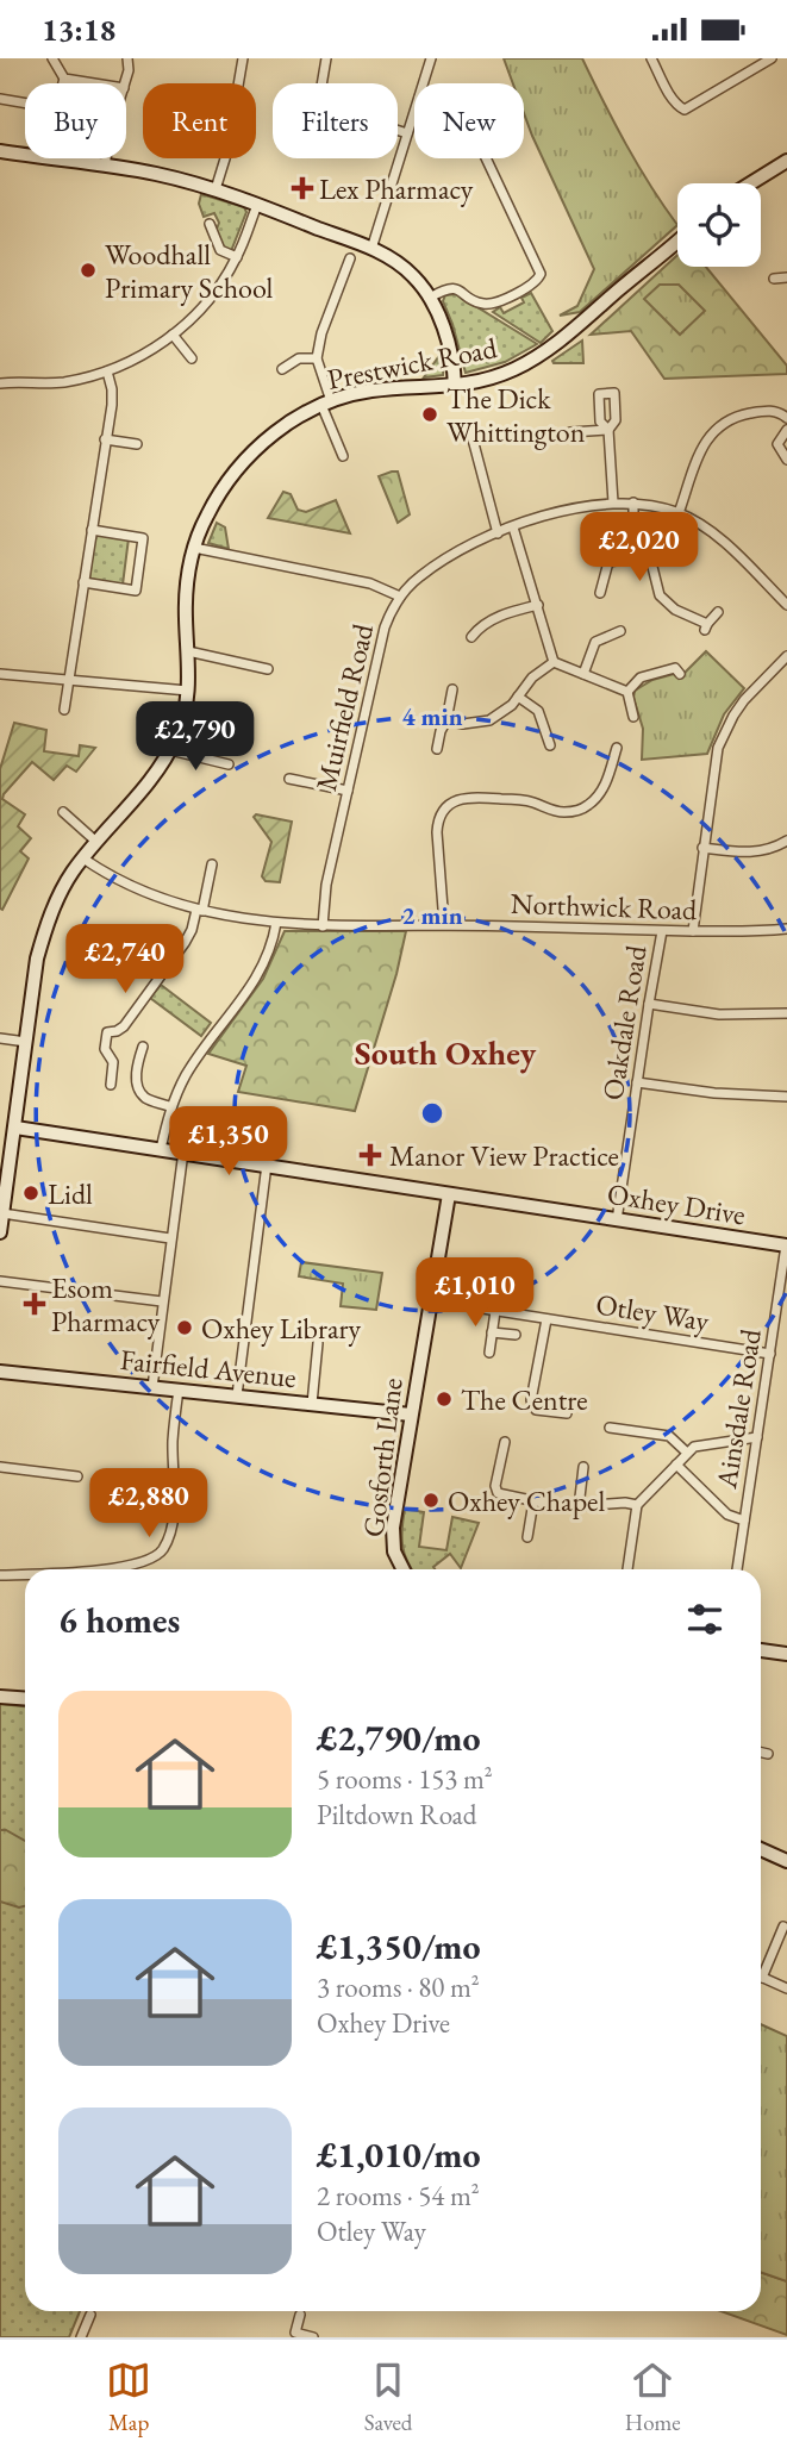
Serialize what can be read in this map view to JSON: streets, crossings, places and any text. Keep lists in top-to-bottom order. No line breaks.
{"streets":{"main road":["Prestwick Road","Oxhey Drive","Fairfield Avenue","Gosforth Lane"],"street":["Muirfield Road","Northwick Road","Oakdale Road","Otley Way","Ainsdale Road"]},"crossings":[["Prestwick Road","Northwick Road"],["Prestwick Road","Oxhey Drive"],["Muirfield Road","Northwick Road"],["Northwick Road","Oakdale Road"],["Oakdale Road","Oxhey Drive"],["Oxhey Drive","Ainsdale Road"],["Oxhey Drive","Gosforth Lane"],["Otley Way","Ainsdale Road"],["Otley Way","Gosforth Lane"],["Fairfield Avenue","Gosforth Lane"]],"districts":["South Oxhey"],"places":{"health":["Lex Pharmacy","Manor View Practice","Esom Pharmacy"],"other":["Woodhall Primary School","The Dick Whittington","Lidl","Oxhey Library","The Centre","Oxhey Chapel"]},"page":{"status":"13:18","chip":["Buy","Rent","Filters","New"],"price":["£2,020","£2,790","£2,740","£1,350","£1,010","£2,880"],"heading":"6 homes","list":[{"name":"£2,790/mo","note":"5 rooms · 153 m² · Piltdown Road"},{"name":"£1,350/mo","note":"3 rooms · 80 m² · Oxhey Drive"},{"name":"£1,010/mo","note":"2 rooms · 54 m² · Otley Way"}],"tabs":["Map","Saved","Home"]},"rings":["4 min","2 min"]}
